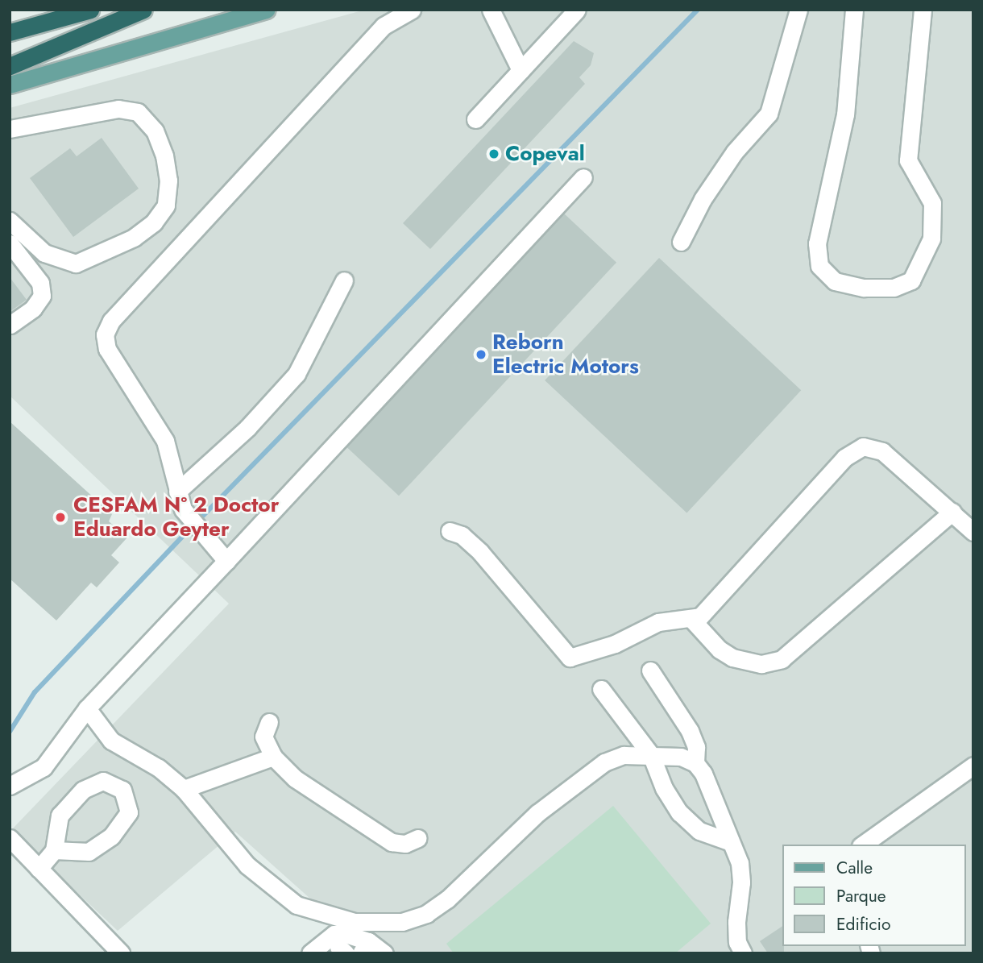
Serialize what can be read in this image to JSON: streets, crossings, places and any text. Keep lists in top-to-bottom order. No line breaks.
{"places":["Copeval","Reborn Electric Motors","CESFAM N° 2 Doctor Eduardo Geyter"],"legend":["Calle","Parque","Edificio"]}
